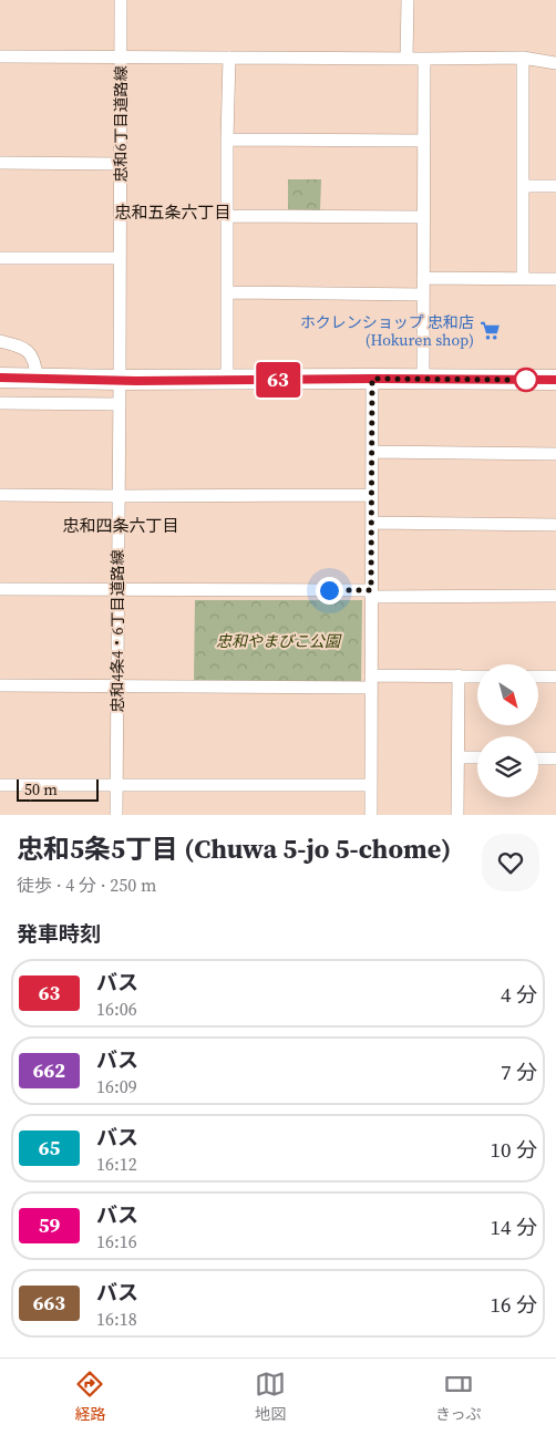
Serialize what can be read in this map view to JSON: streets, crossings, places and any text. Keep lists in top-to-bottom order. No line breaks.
{"streets":{"street":["忠和6丁目道路線","忠和4条4・6丁目道路線"]},"crossings":[["忠和6丁目道路線","忠和4条4・6丁目道路線"]],"districts":["忠和五条六丁目","忠和四条六丁目"],"parks":["忠和やまびこ公園"],"places":{"supermarket":["ホクレンショップ 忠和店 (Hokuren shop)"]},"lines":["bus line 63"],"scale_bar":"50 m","north":"bottom right","page":{"on_map":"63","scale":"50 m","heading":[["忠和5条5丁目 (Chuwa 5-jo 5-chome)","徒歩 · 4 分 · 250 m"],"発車時刻"],"list":[{"mark":"63","name":"バス","note":"16:06","value":"4 分"},{"mark":"662","name":"バス","note":"16:09","value":"7 分"},{"mark":"65","name":"バス","note":"16:12","value":"10 分"},{"mark":"59","name":"バス","note":"16:16","value":"14 分"},{"mark":"663","name":"バス","note":"16:18","value":"16 分"}],"tabs":["経路","地図","きっぷ"]}}
